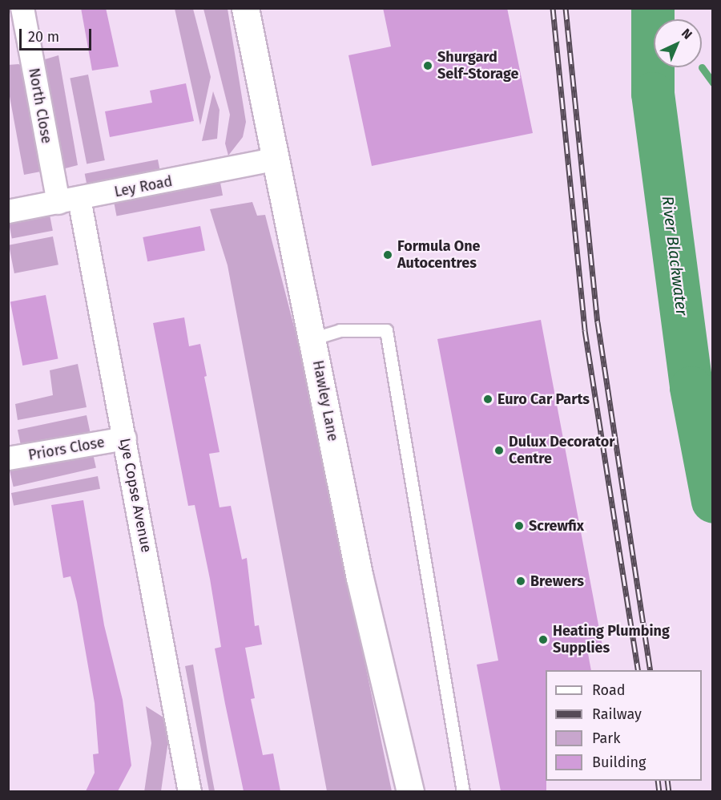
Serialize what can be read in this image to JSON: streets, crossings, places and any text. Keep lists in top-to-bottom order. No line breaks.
{"streets":{"main road":["Hawley Lane"],"street":["North Close","Ley Road","Priors Close","Lye Copse Avenue"]},"crossings":[["North Close","Ley Road"],["North Close","Lye Copse Avenue"],["Ley Road","Hawley Lane"],["Ley Road","Lye Copse Avenue"],["Priors Close","Lye Copse Avenue"]],"water":["River Blackwater"],"places":["Shurgard Self-Storage","Formula One Autocentres","Euro Car Parts","Dulux Decorator Centre","Screwfix","Brewers","Heating Plumbing Supplies"],"legend":["Road","Railway","Park","Building"],"scale_bar":"20 m","north":"top right"}
